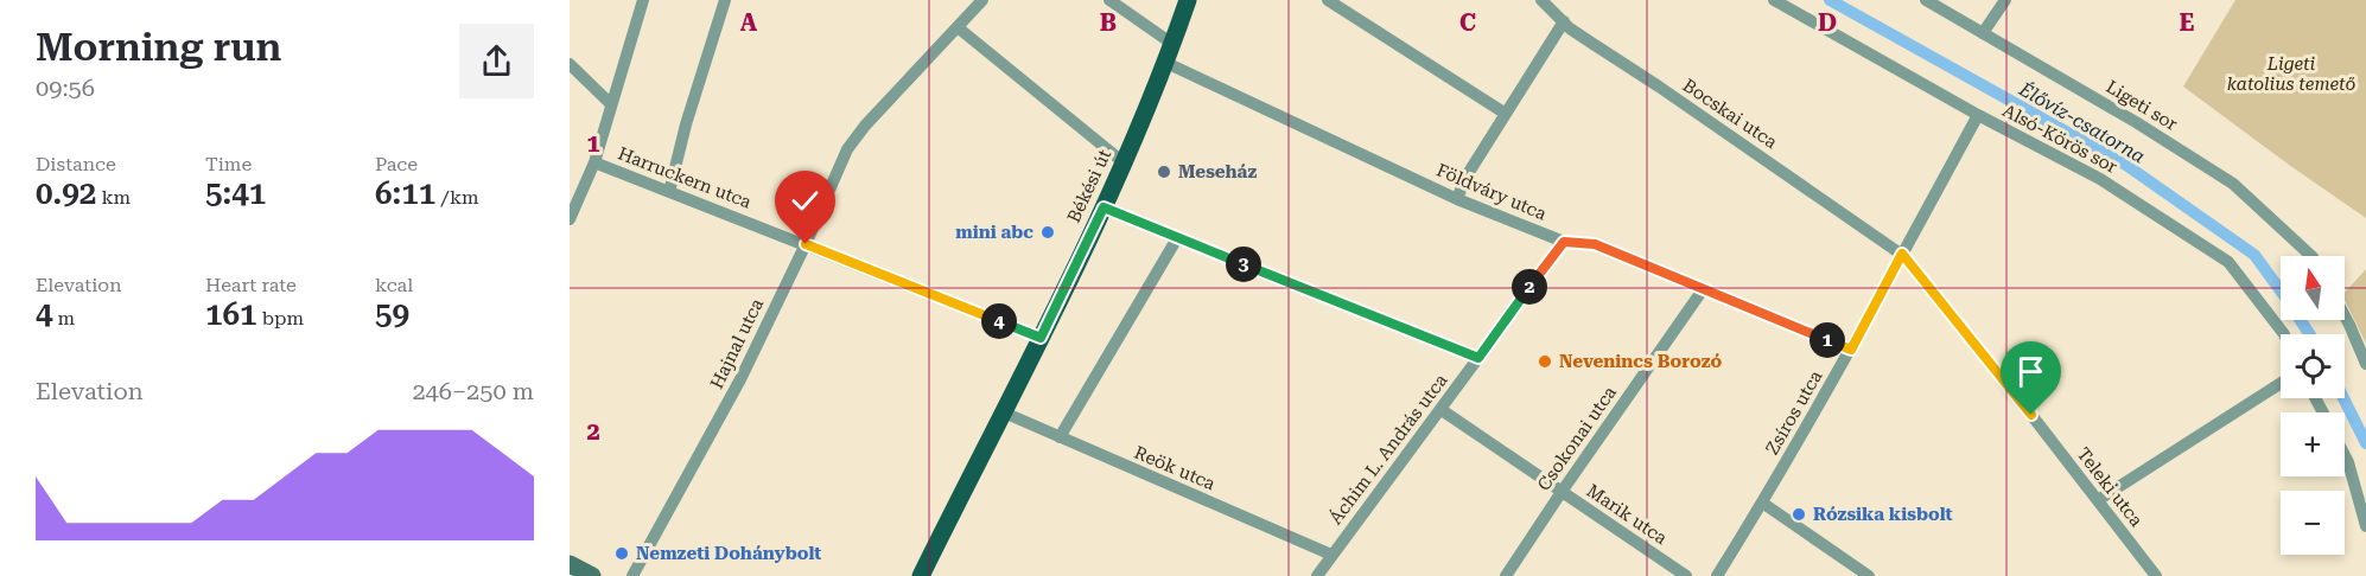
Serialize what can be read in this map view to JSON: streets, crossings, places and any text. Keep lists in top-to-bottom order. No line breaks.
{"streets":{"main road":["Békési út"],"street":["Ligeti sor","Bocskai utca","Alsó-Körös sor","Harruckern utca","Földváry utca","Hajnal utca","Zsíros utca","Csokonai utca","Áchim L. András utca","Reök utca","Teleki utca","Marik utca"]},"crossings":[["Bocskai utca","Zsíros utca"],["Bocskai utca","Teleki utca"],["Alsó-Körös sor","Zsíros utca"],["Harruckern utca","Békési út"],["Harruckern utca","Hajnal utca"],["Békési út","Földváry utca"],["Békési út","Reök utca"],["Földváry utca","Zsíros utca"],["Földváry utca","Csokonai utca"],["Földváry utca","Áchim L. András utca"],["Zsíros utca","Teleki utca"],["Csokonai utca","Marik utca"],["Áchim L. András utca","Reök utca"],["Áchim L. András utca","Marik utca"]],"water":["Élővíz-csatorna"],"parks":["Ligeti katolius temető"],"places":["Meseház","mini abc","Nevenincs Borozó","Rózsika kisbolt","Nemzeti Dohánybolt"],"north":"top","page":{"heading":["Morning run","09:56"],"stats":[["Distance","0.92 km"],["Time","5:41"],["Pace","6:11 /km"],["Elevation","4 m"],["Heart rate","161 bpm"],["kcal","59"]],"pins":["3","2","4","1"],"map_buttons":["+","−"],"chart":["Elevation","246–250 m"]},"grid":{"columns":["A","B","C","D","E"],"rows":["1","2"]}}
